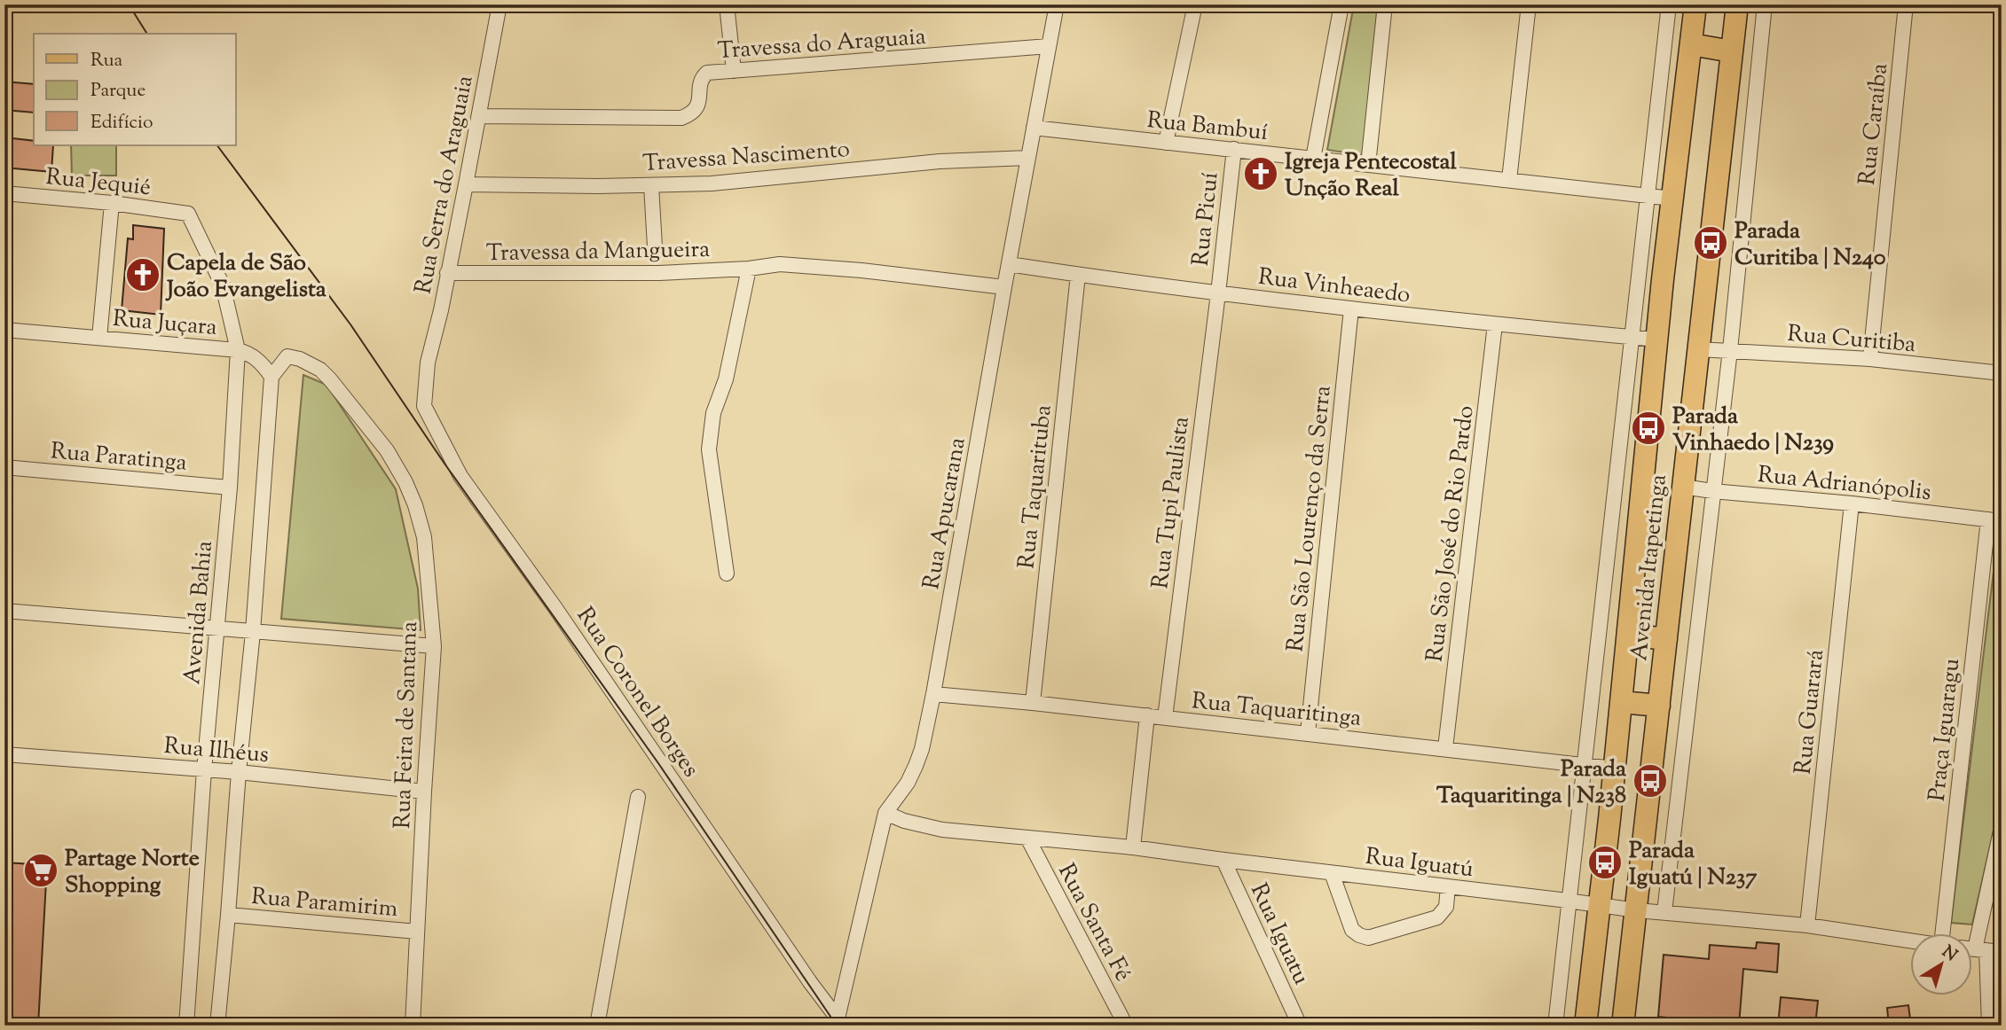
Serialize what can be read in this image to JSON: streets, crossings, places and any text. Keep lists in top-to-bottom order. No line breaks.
{"streets":{"main road":["Avenida Itapetinga"],"street":["Travessa do Araguaia","Rua Caraíba","Rua Bambuí","Travessa Nascimento","Rua Jequié","Rua Serra do Araguaia","Rua Picuí","Travessa da Mangueira","Rua Vinheaedo","Rua Juçara","Rua Curitiba","Rua Paratinga","Rua Adrianópolis","Rua Taquarituba","Rua Tupi Paulista","Rua Apucarana","Rua São Lourenço da Serra","Rua São José do Rio Pardo","Avenida Bahia","Rua Coronel Borges","Rua Taquaritinga","Rua Guarará","Rua Feira de Santana","Praça Iguaragu","Rua Ilhéus","Rua Iguatú","Rua Paramirim","Rua Santa Fé","Rua Iguatu"]},"crossings":[["Travessa do Araguaia","Rua Serra do Araguaia"],["Travessa do Araguaia","Rua Apucarana"],["Rua Caraíba","Rua Curitiba"],["Rua Bambuí","Rua Picuí"],["Rua Bambuí","Rua Apucarana"],["Rua Bambuí","Avenida Itapetinga"],["Travessa Nascimento","Rua Serra do Araguaia"],["Travessa Nascimento","Rua Apucarana"],["Rua Jequié","Avenida Bahia"],["Rua Serra do Araguaia","Travessa da Mangueira"],["Rua Serra do Araguaia","Rua Coronel Borges"],["Rua Picuí","Rua Vinheaedo"],["Rua Picuí","Rua Tupi Paulista"],["Travessa da Mangueira","Rua Apucarana"],["Rua Vinheaedo","Rua Taquarituba"],["Rua Vinheaedo","Rua Tupi Paulista"],["Rua Vinheaedo","Rua Apucarana"],["Rua Vinheaedo","Rua São Lourenço da Serra"],["Rua Vinheaedo","Rua São José do Rio Pardo"],["Rua Vinheaedo","Avenida Itapetinga"],["Rua Juçara","Avenida Bahia"],["Rua Juçara","Rua Feira de Santana"],["Rua Curitiba","Avenida Itapetinga"],["Rua Paratinga","Avenida Bahia"],["Rua Adrianópolis","Avenida Itapetinga"],["Rua Adrianópolis","Rua Guarará"],["Rua Adrianópolis","Praça Iguaragu"],["Rua Taquarituba","Rua Taquaritinga"],["Rua Tupi Paulista","Rua Taquaritinga"],["Rua Apucarana","Rua Coronel Borges"],["Rua Apucarana","Rua Taquaritinga"],["Rua Apucarana","Rua Iguatú"],["Rua São Lourenço da Serra","Rua Taquaritinga"],["Rua São José do Rio Pardo","Rua Taquaritinga"],["Avenida Itapetinga","Rua Taquaritinga"],["Avenida Itapetinga","Rua Iguatú"],["Avenida Bahia","Rua Ilhéus"],["Rua Guarará","Rua Iguatú"],["Rua Feira de Santana","Rua Ilhéus"],["Rua Feira de Santana","Rua Paramirim"],["Rua Iguatú","Rua Santa Fé"],["Rua Iguatú","Rua Iguatu"]],"places":{"church":["Igreja Pentecostal Unção Real","Capela de São João Evangelista"],"bus stop":["Parada Curitiba | N240","Parada Vinhaedo | N239","Parada Taquaritinga | N238","Parada Iguatú | N237"],"supermarket":["Partage Norte Shopping"]},"legend":["Rua","Parque","Edifício"],"north":"top right"}
